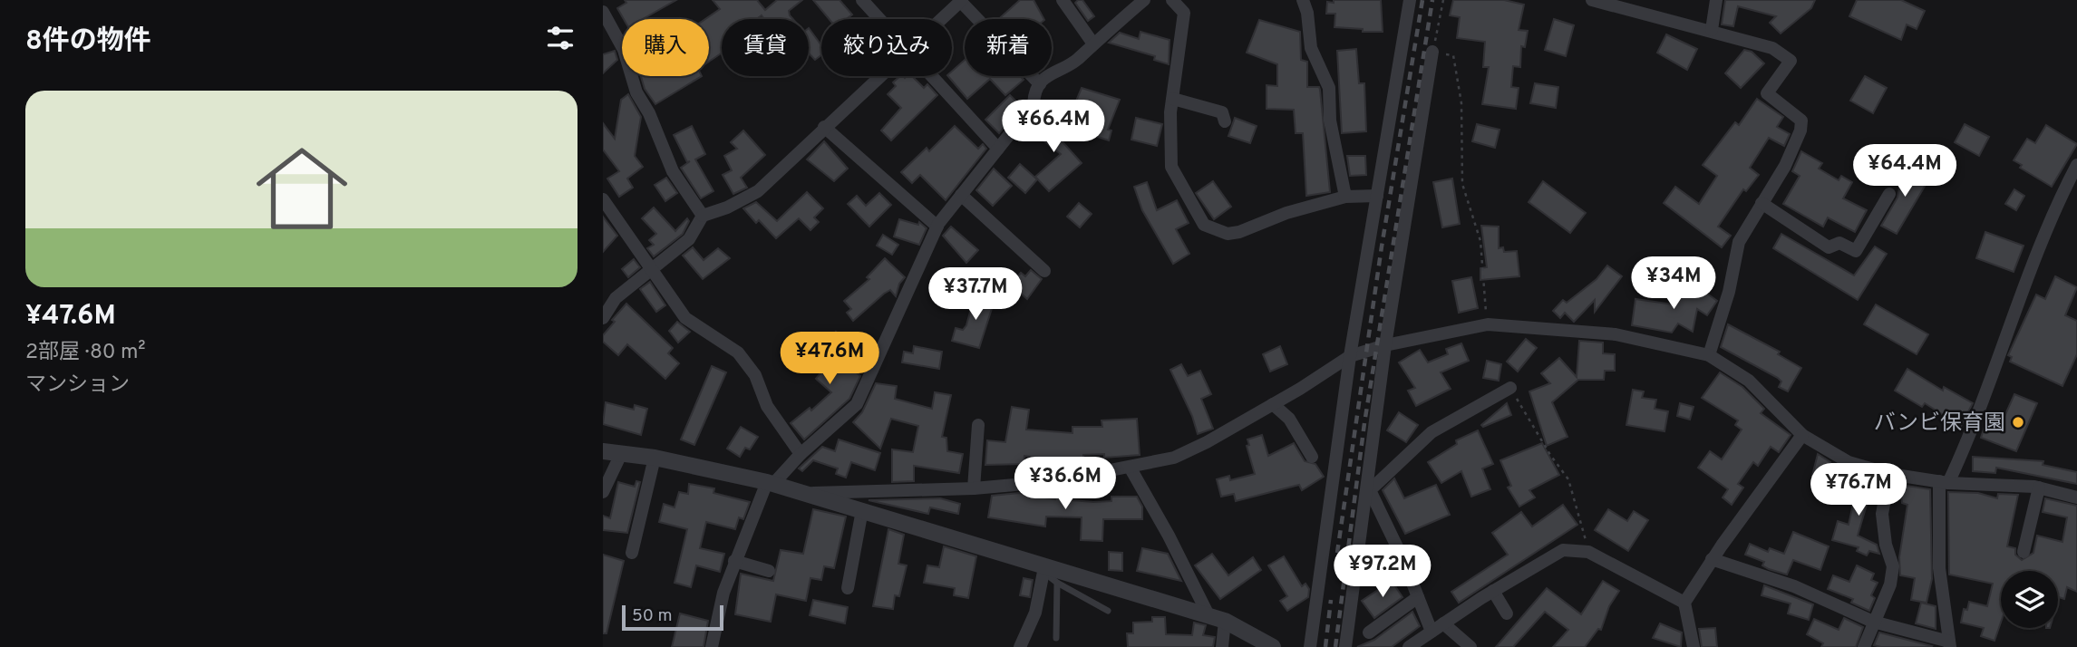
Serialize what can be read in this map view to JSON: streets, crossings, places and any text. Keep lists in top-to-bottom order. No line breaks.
{"places":["バンビ保育園"],"scale_bar":"50 m","page":{"heading":"8件の物件","chip":["購入","賃貸","絞り込み","新着"],"list":[{"name":"¥47.6M","note":"2部屋 · 80 m² · マンション"}],"price":["¥66.4M","¥64.4M","¥34M","¥37.7M","¥47.6M","¥36.6M","¥76.7M","¥97.2M"],"scale":"50 m"}}
